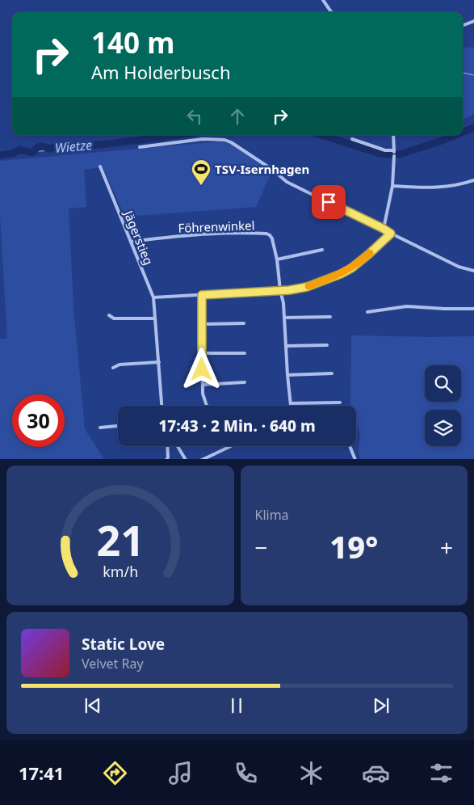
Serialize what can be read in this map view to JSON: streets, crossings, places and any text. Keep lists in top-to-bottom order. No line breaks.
{"streets":{"street":["Föhrenwinkel","Jägerstieg"]},"crossings":[["Föhrenwinkel","Jägerstieg"]],"water":["Wietze"],"places":{"sports":["TSV-Isernhagen"]},"page":{"turn":["140 m","Am Holderbusch"],"limit":"30","trip":"17:43 · 2 Min. · 640 m","tile":"Klima","heat":["−","19°","+"],"song":["Static Love","Velvet Ray"],"tabs":"17:41","gauge":["21","km/h"]}}
